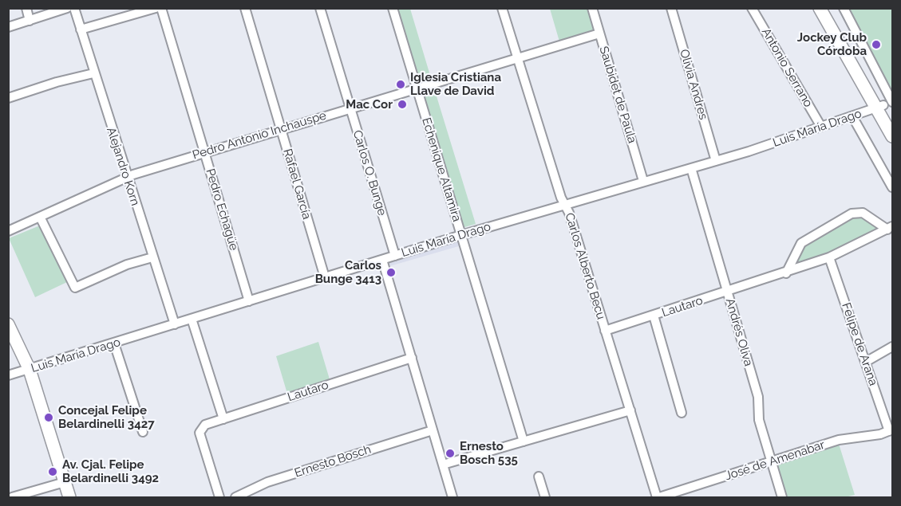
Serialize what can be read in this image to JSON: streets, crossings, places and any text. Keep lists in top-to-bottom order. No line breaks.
{"streets":{"street":["Antonio Serrano","Olivia Andres","Saubidet de Paula","Luis María Drago","Pedro Antonio Inchauspe","Alejandro Korn","Echenique Altamira","Carlos O. Bunge","Rafael García","Pedro Echagüe","Carlos Alberto Becu","Lautaro","Andrés Oliva","Felipe de Arana","José de Amenabar","Ernesto Bosch"]},"crossings":[["Antonio Serrano","Luis María Drago"],["Olivia Andres","Luis María Drago"],["Saubidet de Paula","Luis María Drago"],["Saubidet de Paula","Pedro Antonio Inchauspe"],["Luis María Drago","Alejandro Korn"],["Luis María Drago","Echenique Altamira"],["Luis María Drago","Carlos O. Bunge"],["Luis María Drago","Rafael García"],["Luis María Drago","Pedro Echagüe"],["Luis María Drago","Carlos Alberto Becu"],["Luis María Drago","Andrés Oliva"],["Pedro Antonio Inchauspe","Alejandro Korn"],["Pedro Antonio Inchauspe","Echenique Altamira"],["Pedro Antonio Inchauspe","Carlos O. Bunge"],["Pedro Antonio Inchauspe","Rafael García"],["Pedro Antonio Inchauspe","Pedro Echagüe"],["Pedro Antonio Inchauspe","Carlos Alberto Becu"],["Carlos Alberto Becu","Lautaro"],["Carlos Alberto Becu","José de Amenabar"],["Lautaro","Andrés Oliva"],["Lautaro","Felipe de Arana"],["Andrés Oliva","José de Amenabar"],["Felipe de Arana","José de Amenabar"]],"places":["Jockey Club Córdoba","Iglesia Cristiana Llave de David","Mac Cor","Carlos Bunge 3413","Concejal Felipe Belardinelli 3427","Ernesto Bosch 535","Av. Cjal. Felipe Belardinelli 3492"]}
